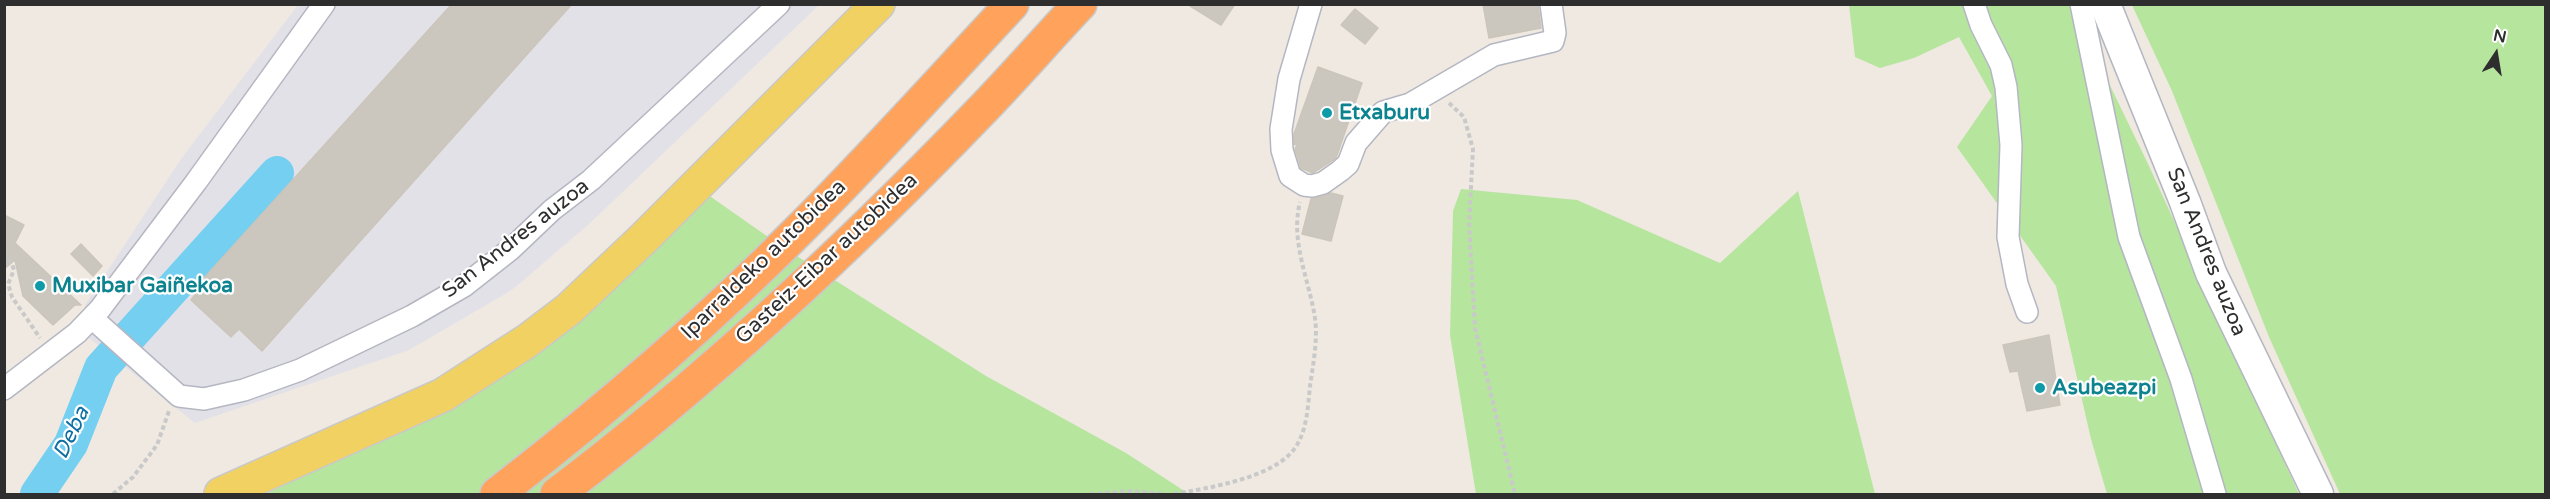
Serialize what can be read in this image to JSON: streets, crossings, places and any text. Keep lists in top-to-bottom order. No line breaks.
{"streets":{"highway":["Gasteiz-Eibar autobidea","Iparraldeko autobidea"],"street":["San Andres auzoa"]},"water":["Deba"],"places":["Etxaburu","Muxibar Gaiñekoa","Asubeazpi"],"north":"top"}
